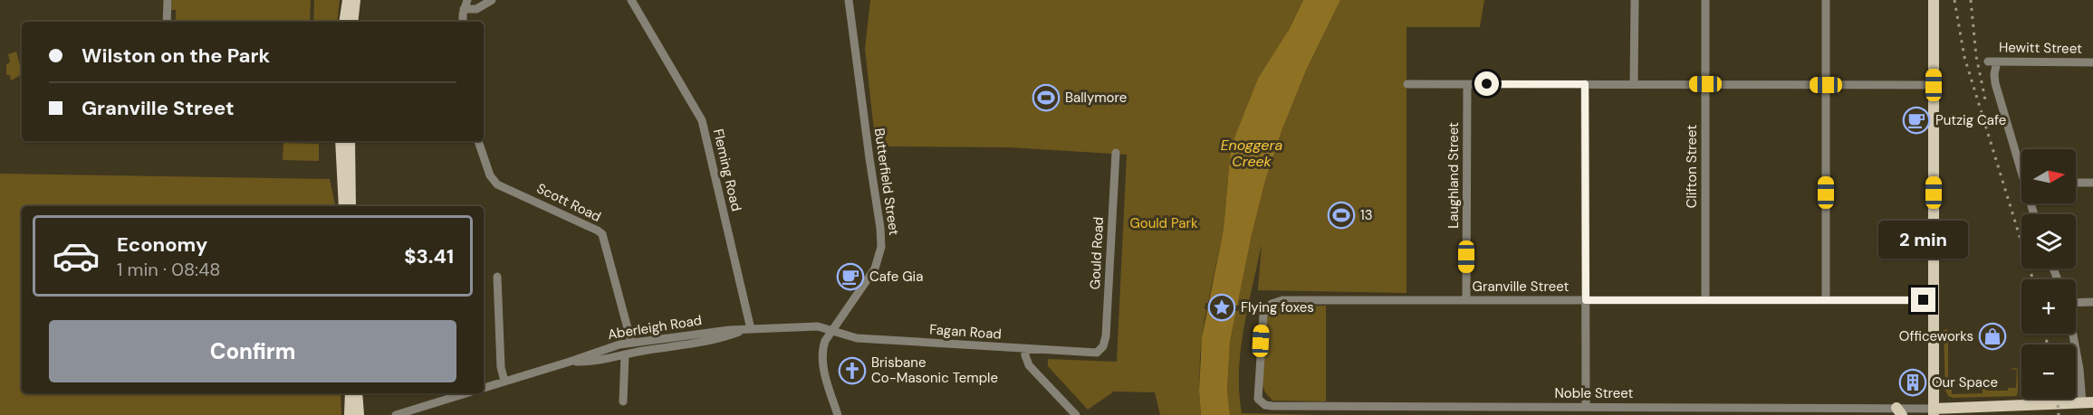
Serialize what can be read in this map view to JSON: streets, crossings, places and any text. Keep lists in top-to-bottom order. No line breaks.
{"streets":{"street":["Hewitt Street","Clifton Street","Fleming Road","Laughland Street","Butterfield Street","Scott Road","Gould Road","Granville Street","Aberleigh Road","Fagan Road","Noble Street"]},"crossings":[["Clifton Street","Granville Street"],["Fleming Road","Aberleigh Road"],["Laughland Street","Granville Street"],["Butterfield Street","Aberleigh Road"],["Butterfield Street","Fagan Road"],["Scott Road","Aberleigh Road"],["Gould Road","Fagan Road"],["Granville Street","Noble Street"],["Aberleigh Road","Fagan Road"]],"water":["Enoggera Creek"],"parks":["Gould Park"],"places":{"sports":["Ballymore","13"],"cafe":["Putzig Cafe","Cafe Gia"],"place":["Flying foxes"],"shop":["Officeworks"],"church":["Brisbane Co-Masonic Temple"],"building":["Our Space"]},"north":"right","page":{"banner":["Wilston on the Park","Granville Street"],"map_buttons":["+","−"],"list":[{"name":"Economy","note":"1 min · 08:48","value":"$3.41"}],"bubble":"2 min","buttons":"Confirm"}}
